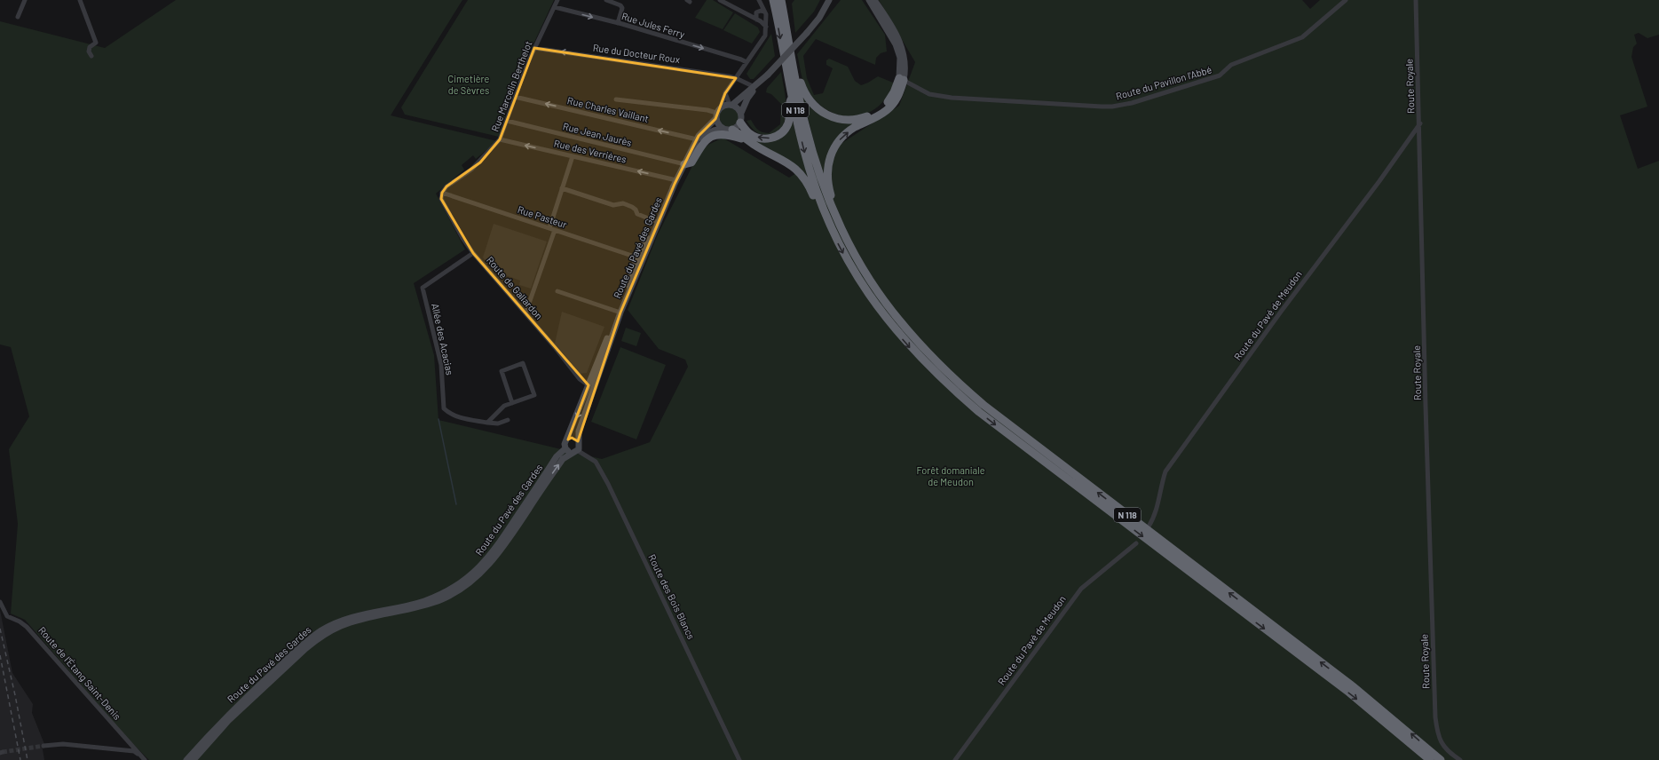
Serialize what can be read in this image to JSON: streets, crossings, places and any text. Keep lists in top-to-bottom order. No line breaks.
{"streets":{"highway":["N 118"],"main road":["Route du Pavé des Gardes"],"street":["Rue Jules Ferry","Rue du Docteur Roux","Route du Pavillon l'Abbé","Rue Marcelin Berthelot","Route Royale","Rue Charles Vaillant","Rue Jean Jaurès","Rue des Verrières","Rue Pasteur","Route de Gallardon","Route du Pavé de Meudon","Allée des Acacias","Route des Bois Blancs","Route de l'Étang Saint-Denis"]},"crossings":[["Rue Jules Ferry","Rue Marcelin Berthelot"],["Rue du Docteur Roux","Rue Marcelin Berthelot"],["Rue Marcelin Berthelot","Rue Charles Vaillant"],["Rue Marcelin Berthelot","Rue Jean Jaurès"],["Rue Marcelin Berthelot","Rue des Verrières"],["Rue Marcelin Berthelot","Rue Pasteur"],["Rue Marcelin Berthelot","Route de Gallardon"],["Route Royale","Route du Pavé de Meudon"],["Rue Charles Vaillant","Route du Pavé des Gardes"],["Rue Jean Jaurès","Route du Pavé des Gardes"],["Rue des Verrières","Route du Pavé des Gardes"],["Rue Pasteur","Route du Pavé des Gardes"],["Rue Pasteur","Route de Gallardon"],["Route du Pavé des Gardes","Route de Gallardon"],["Route du Pavé des Gardes","Route des Bois Blancs"],["Route de Gallardon","Allée des Acacias"]],"one_way":["Rue Jules Ferry"],"parks":["Cimetière de Sèvres","Forêt domaniale de Meudon"]}
